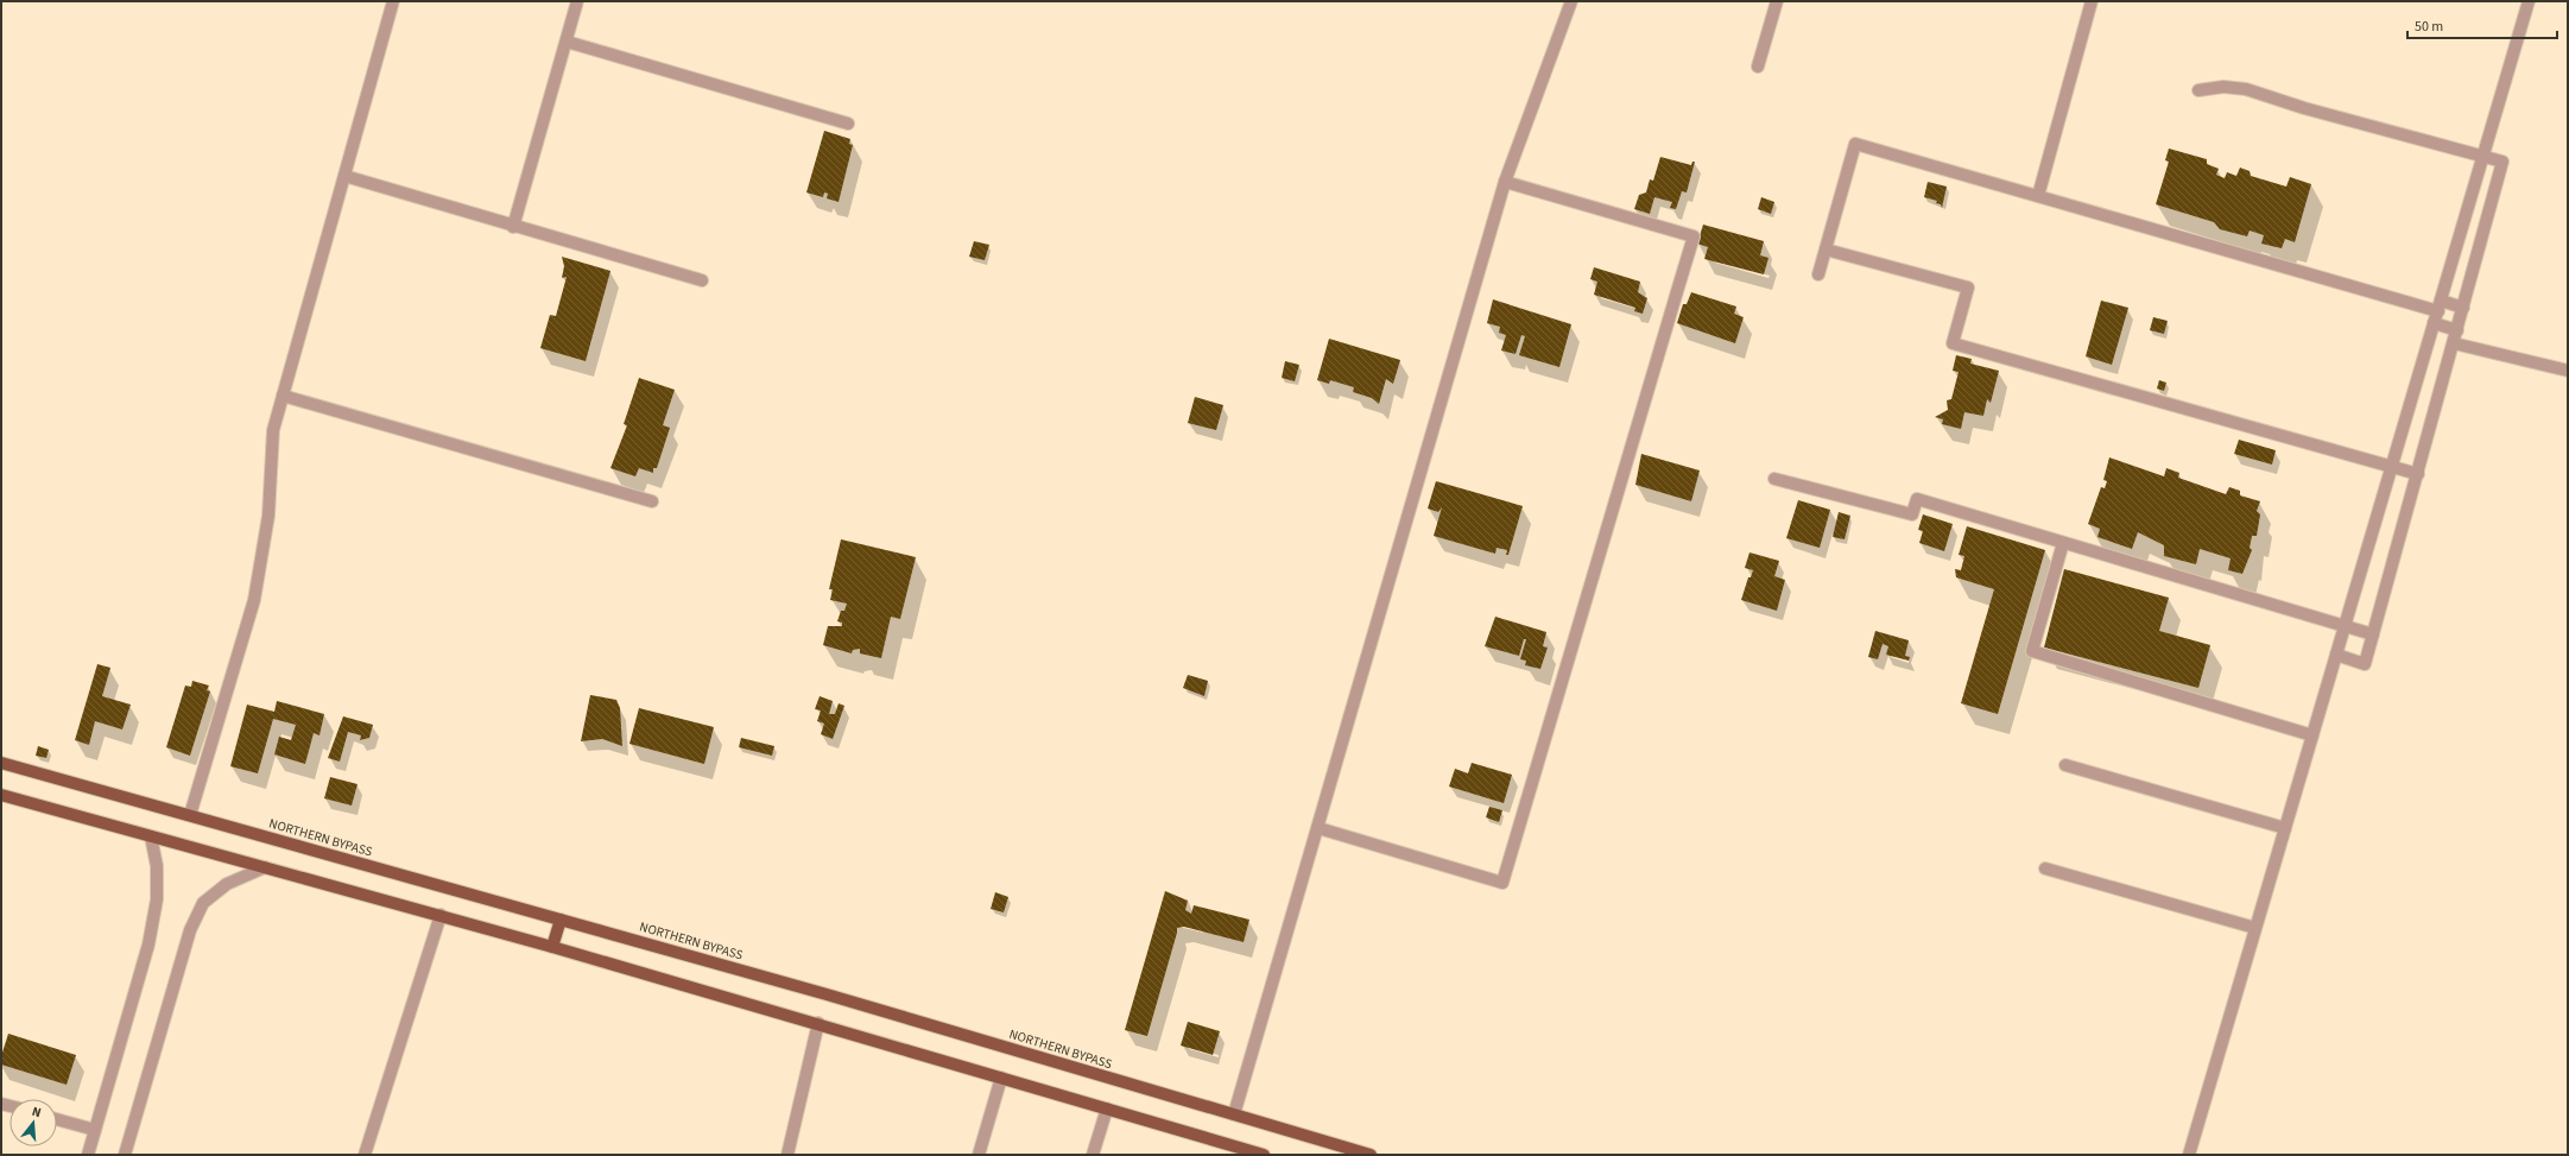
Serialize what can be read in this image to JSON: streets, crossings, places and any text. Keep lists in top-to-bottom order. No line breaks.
{"streets":{"main road":["NORTHERN BYPASS"]},"scale_bar":"50 m","north":"top"}
